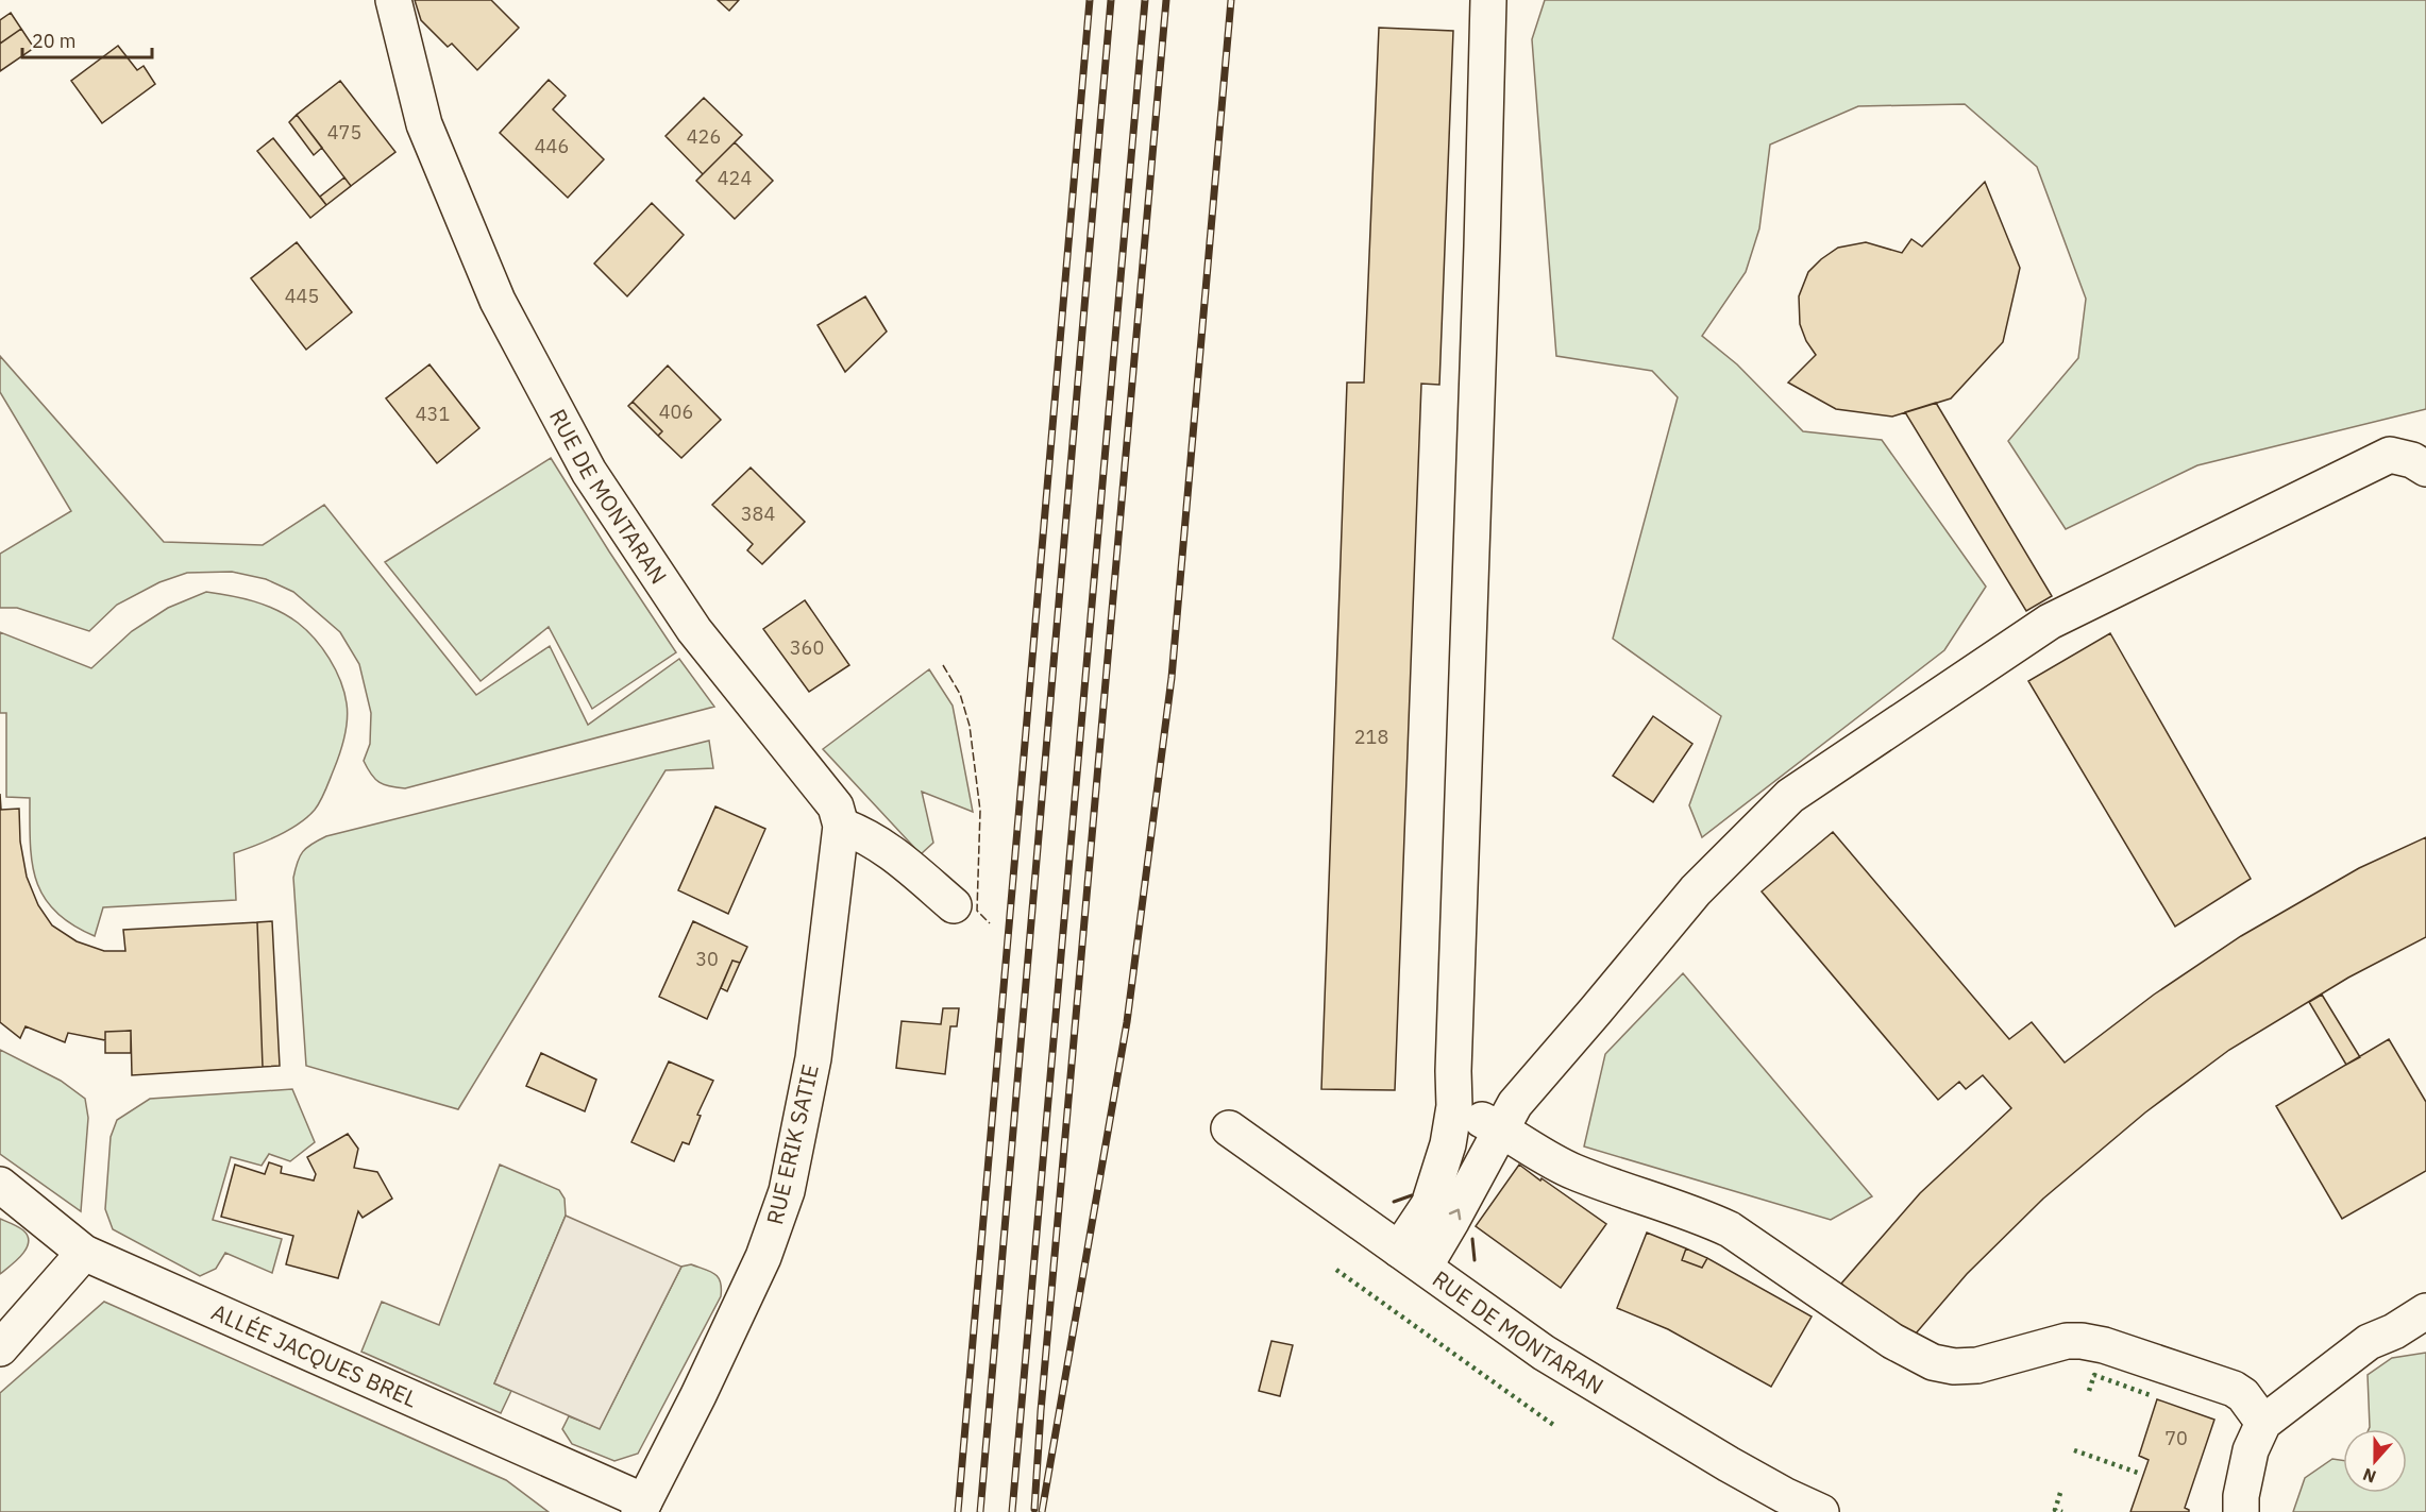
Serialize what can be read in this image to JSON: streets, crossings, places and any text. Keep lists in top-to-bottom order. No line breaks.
{"streets":{"street":["RUE DE MONTARAN","RUE ERIK SATIE","ALLÉE JACQUES BREL"]},"crossings":[["RUE DE MONTARAN","RUE ERIK SATIE"],["RUE ERIK SATIE","ALLÉE JACQUES BREL"]],"house_numbers":["475","426","446","424","445","406","431","384","360","218","30","70"],"scale_bar":"20 m","north":"bottom"}
